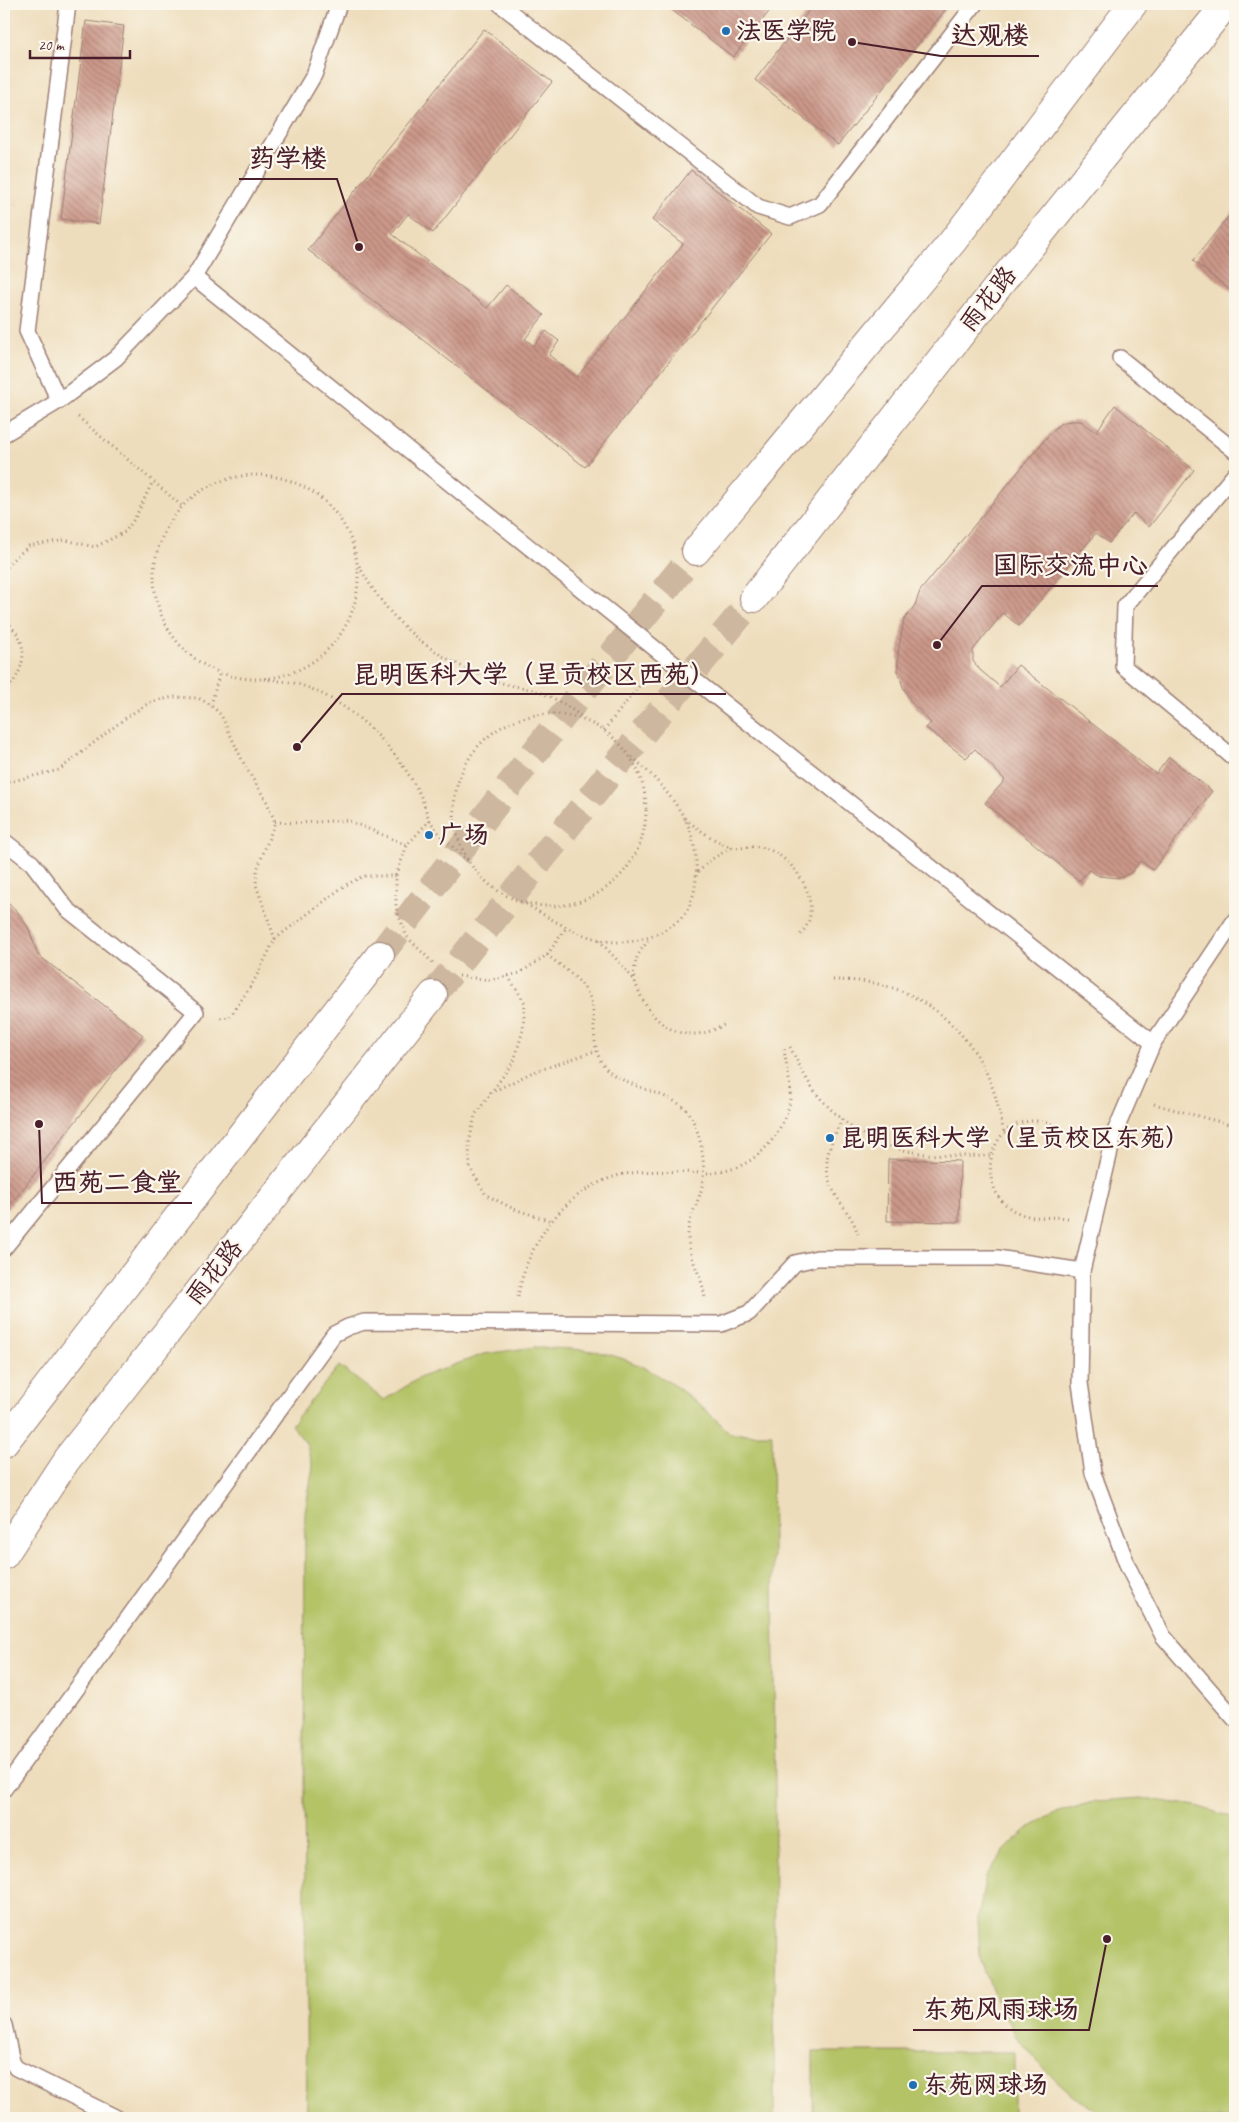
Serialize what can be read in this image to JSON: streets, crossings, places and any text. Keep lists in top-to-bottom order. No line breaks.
{"streets":{"street":["雨花路"]},"places":["法医学院","达观楼","药学楼","国际交流中心","昆明医科大学（呈贡校区西苑）","广场","西苑二食堂","昆明医科大学（呈贡校区东苑）","东苑风雨球场","东苑网球场"],"scale_bar":"20 m"}
